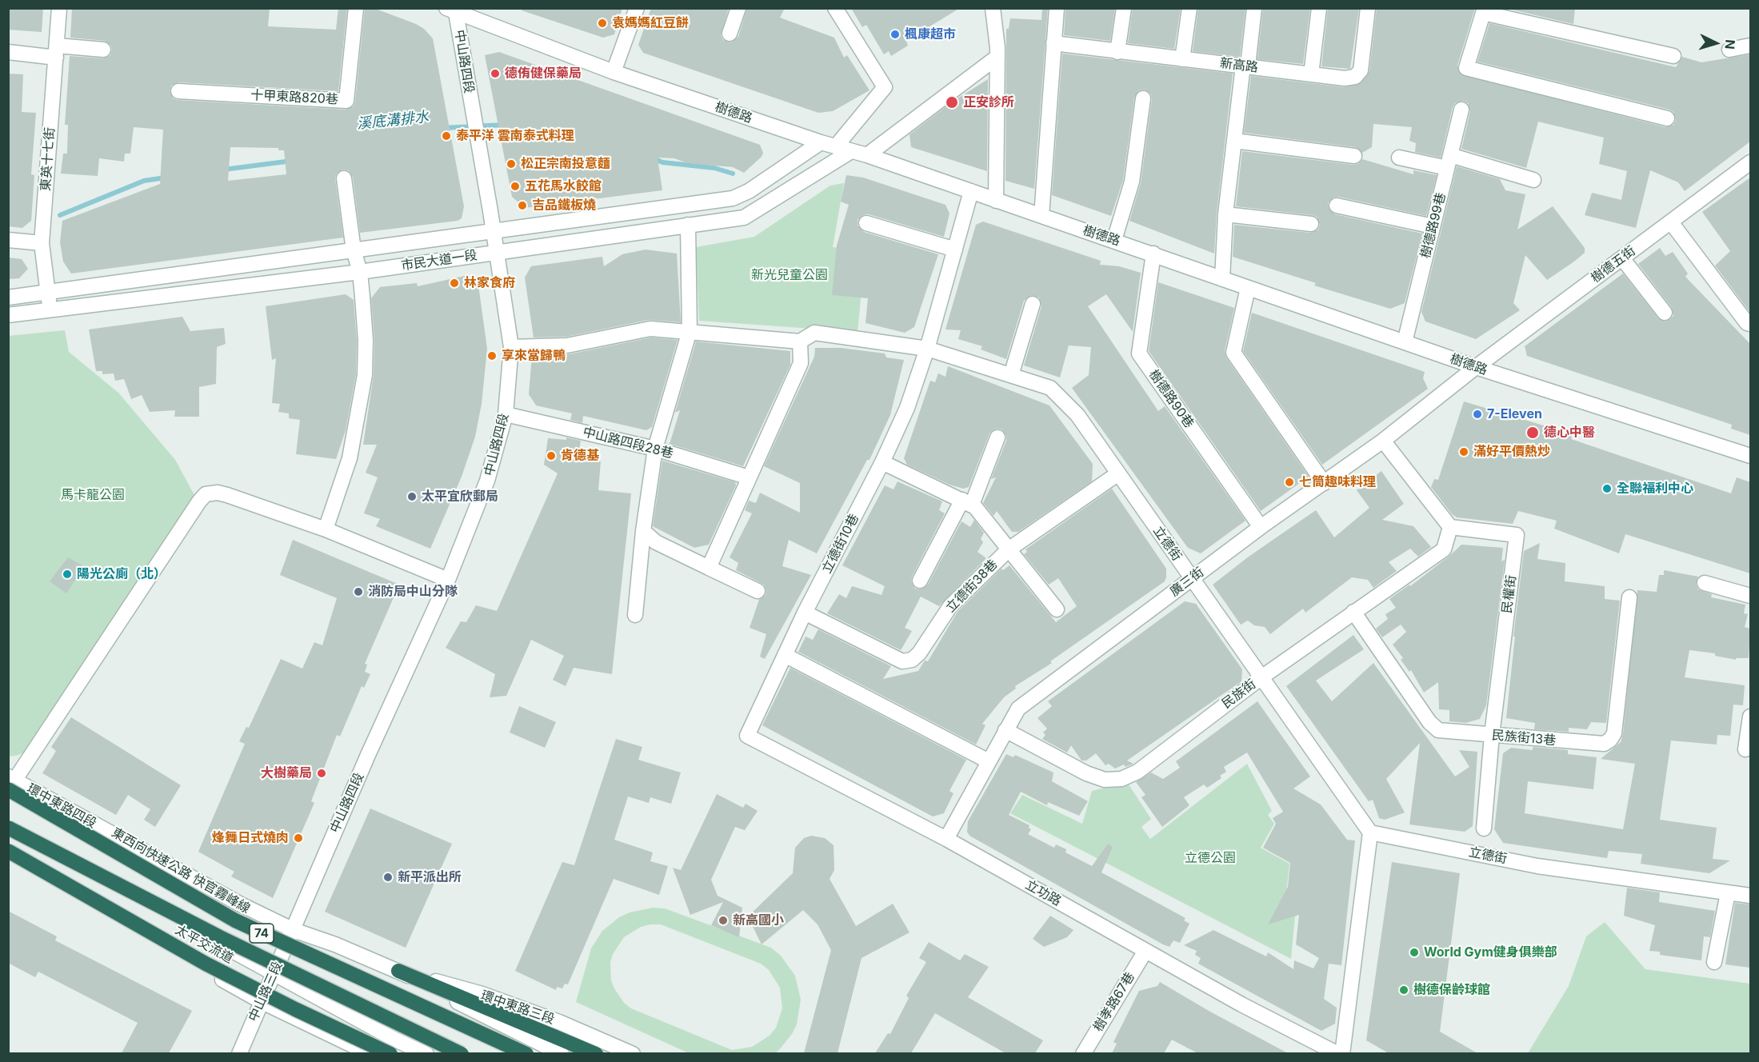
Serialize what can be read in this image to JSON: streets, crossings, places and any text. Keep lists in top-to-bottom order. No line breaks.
{"streets":{"highway":["東西向快速公路 快官霧峰線","74","太平交流道"],"street":["中山路四段","新高路","十甲東路820巷","樹德路","東英十七街","樹德路99巷","市民大道一段","樹德五街","樹德路90巷","中山路四段28巷","立德街10巷","立德街","廣三街","立德街38巷","民權街","民族街","民族街13巷","環中東路四段","立功路","中山路三段","樹孝路67巷","環中東路三段"]},"crossings":[["中山路四段","樹德路"],["中山路四段","市民大道一段"],["中山路四段","中山路四段28巷"],["中山路四段","環中東路四段"],["中山路四段","中山路三段"],["中山路四段","環中東路三段"],["樹德路","樹德路99巷"],["樹德路","市民大道一段"],["樹德路","樹德五街"],["樹德路","樹德路90巷"],["樹德路","立德街10巷"],["樹德路","廣三街"],["東英十七街","市民大道一段"],["樹德五街","廣三街"],["樹德路90巷","廣三街"],["立德街10巷","立德街"],["立德街10巷","立德街38巷"],["立德街10巷","立功路"],["立德街","廣三街"],["立德街","立德街38巷"],["立德街","民族街"],["廣三街","民族街"],["廣三街","立功路"],["民權街","民族街"],["民權街","民族街13巷"],["民族街","民族街13巷"],["環中東路四段","東西向快速公路 快官霧峰線"],["環中東路四段","中山路三段"],["環中東路四段","環中東路三段"],["東西向快速公路 快官霧峰線","中山路三段"],["立功路","樹孝路67巷"],["中山路三段","環中東路三段"]],"water":["溪底溝排水"],"parks":["新光兒童公園","馬卡龍公園","立德公園"],"places":["袁媽媽紅豆餅","楓康超市","德侑健保藥局","正安診所","泰平洋 雲南泰式料理","松正宗南投意麵","五花馬水餃館","吉品鐵板燒","林家食府","享來當歸鴨","7-Eleven","德心中醫","滿好平價熱炒","肯德基","七筒趣味料理","全聯福利中心","太平宜欣郵局","陽光公廁（北）","消防局中山分隊","大樹藥局","烽舞日式燒肉","新平派出所","新高國小","World Gym健身俱樂部","樹德保齡球館"],"north":"right"}
